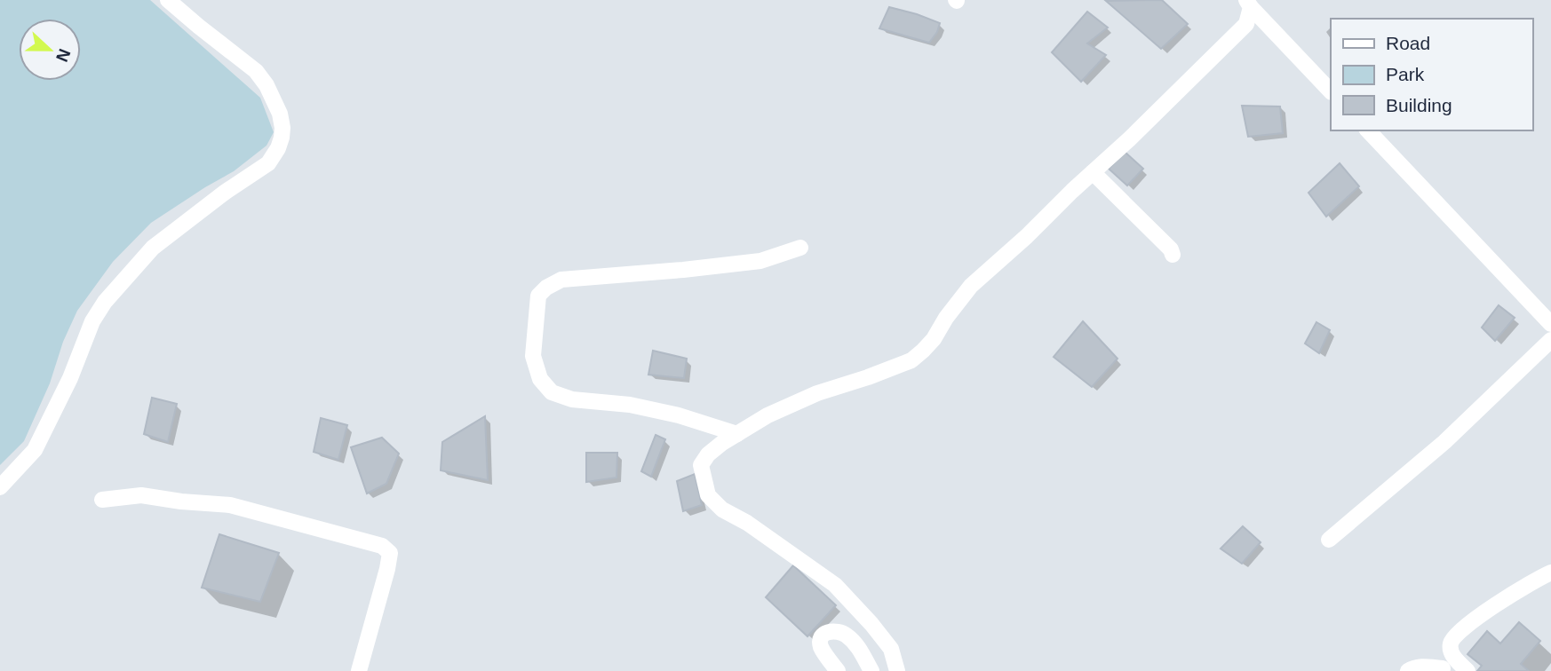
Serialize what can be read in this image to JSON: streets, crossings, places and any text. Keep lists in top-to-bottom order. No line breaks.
{"legend":["Road","Park","Building"],"north":"right"}
